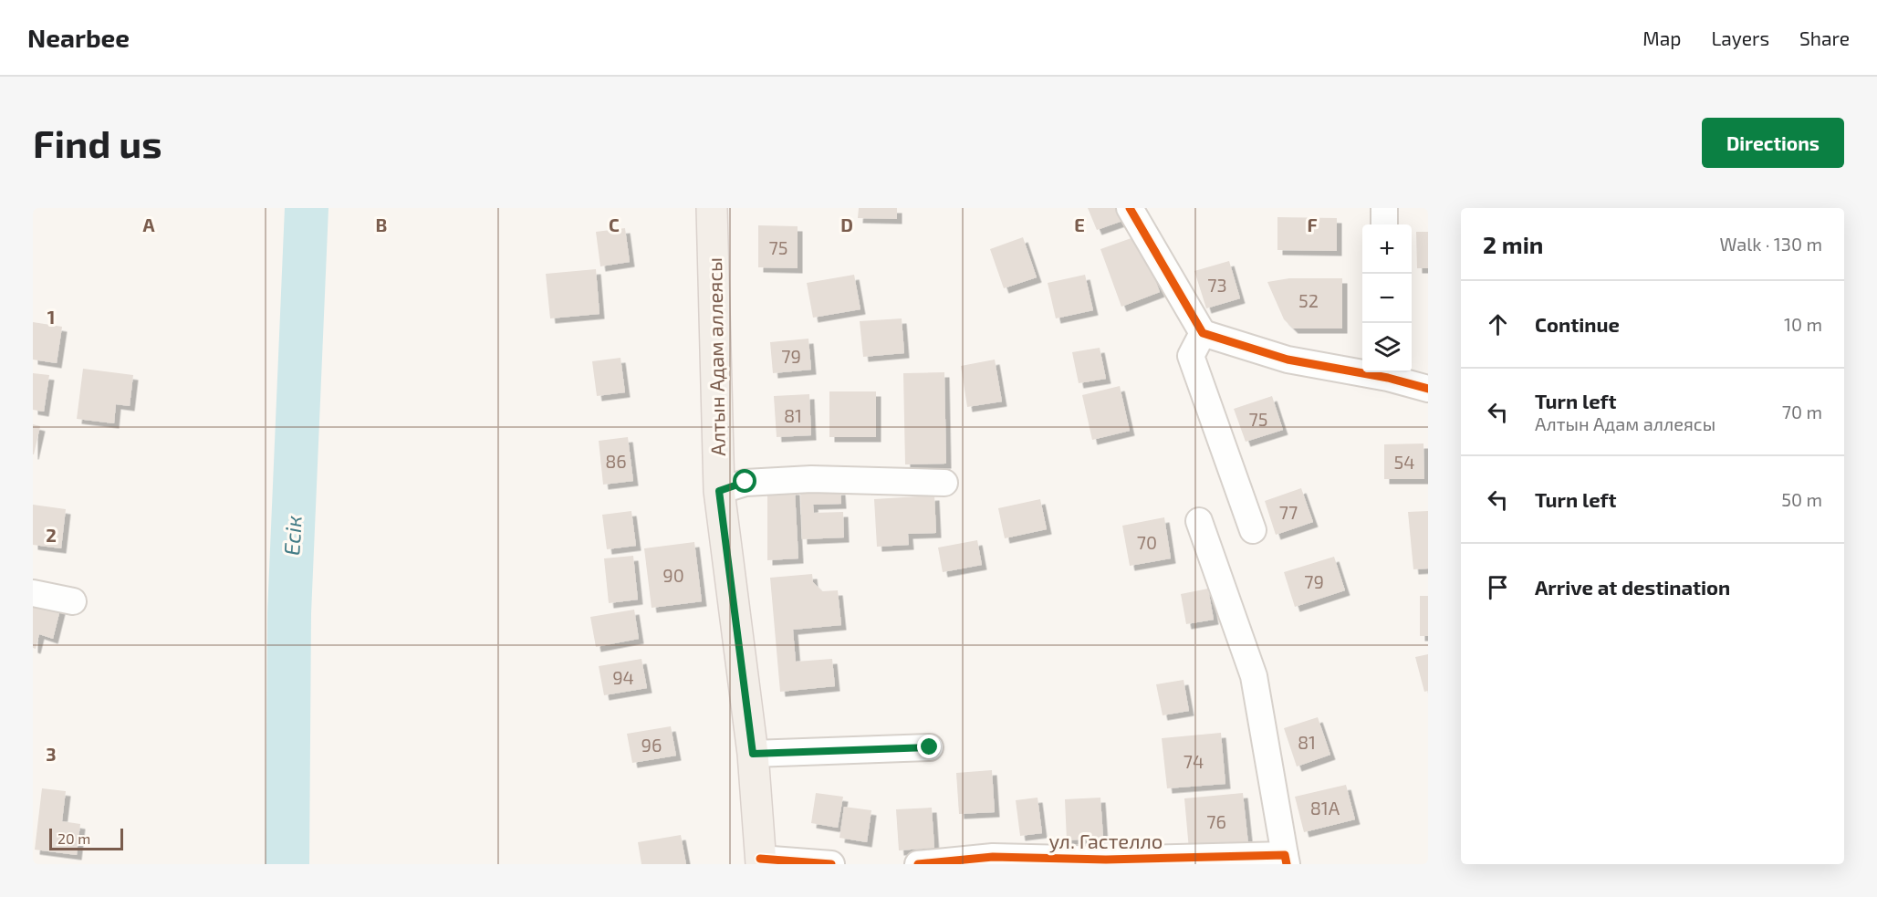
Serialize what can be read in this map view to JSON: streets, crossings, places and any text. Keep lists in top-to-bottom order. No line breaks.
{"streets":{"main road":["Алтын Адам аллеясы"],"street":["ул. Гастелло"]},"water":["Есік"],"house_numbers":["75","73","52","79","81","75","86","54","77","70","90","79","94","81","96","74","81А","76"],"scale_bar":"20 m","page":{"header":"Nearbee","nav":["Map","Layers","Share"],"buttons":"Directions","title":"Find us","heading":["2 min","Walk · 130 m"],"map_buttons":["+","−"],"list":[["Continue","10 m"],["Turn left","Алтын Адам аллеясы","70 m"],["Turn left","50 m"],"Arrive at destination"],"scale":"20 m"},"grid":{"columns":["A","B","C","D","E","F"],"rows":["1","2","3"]}}
